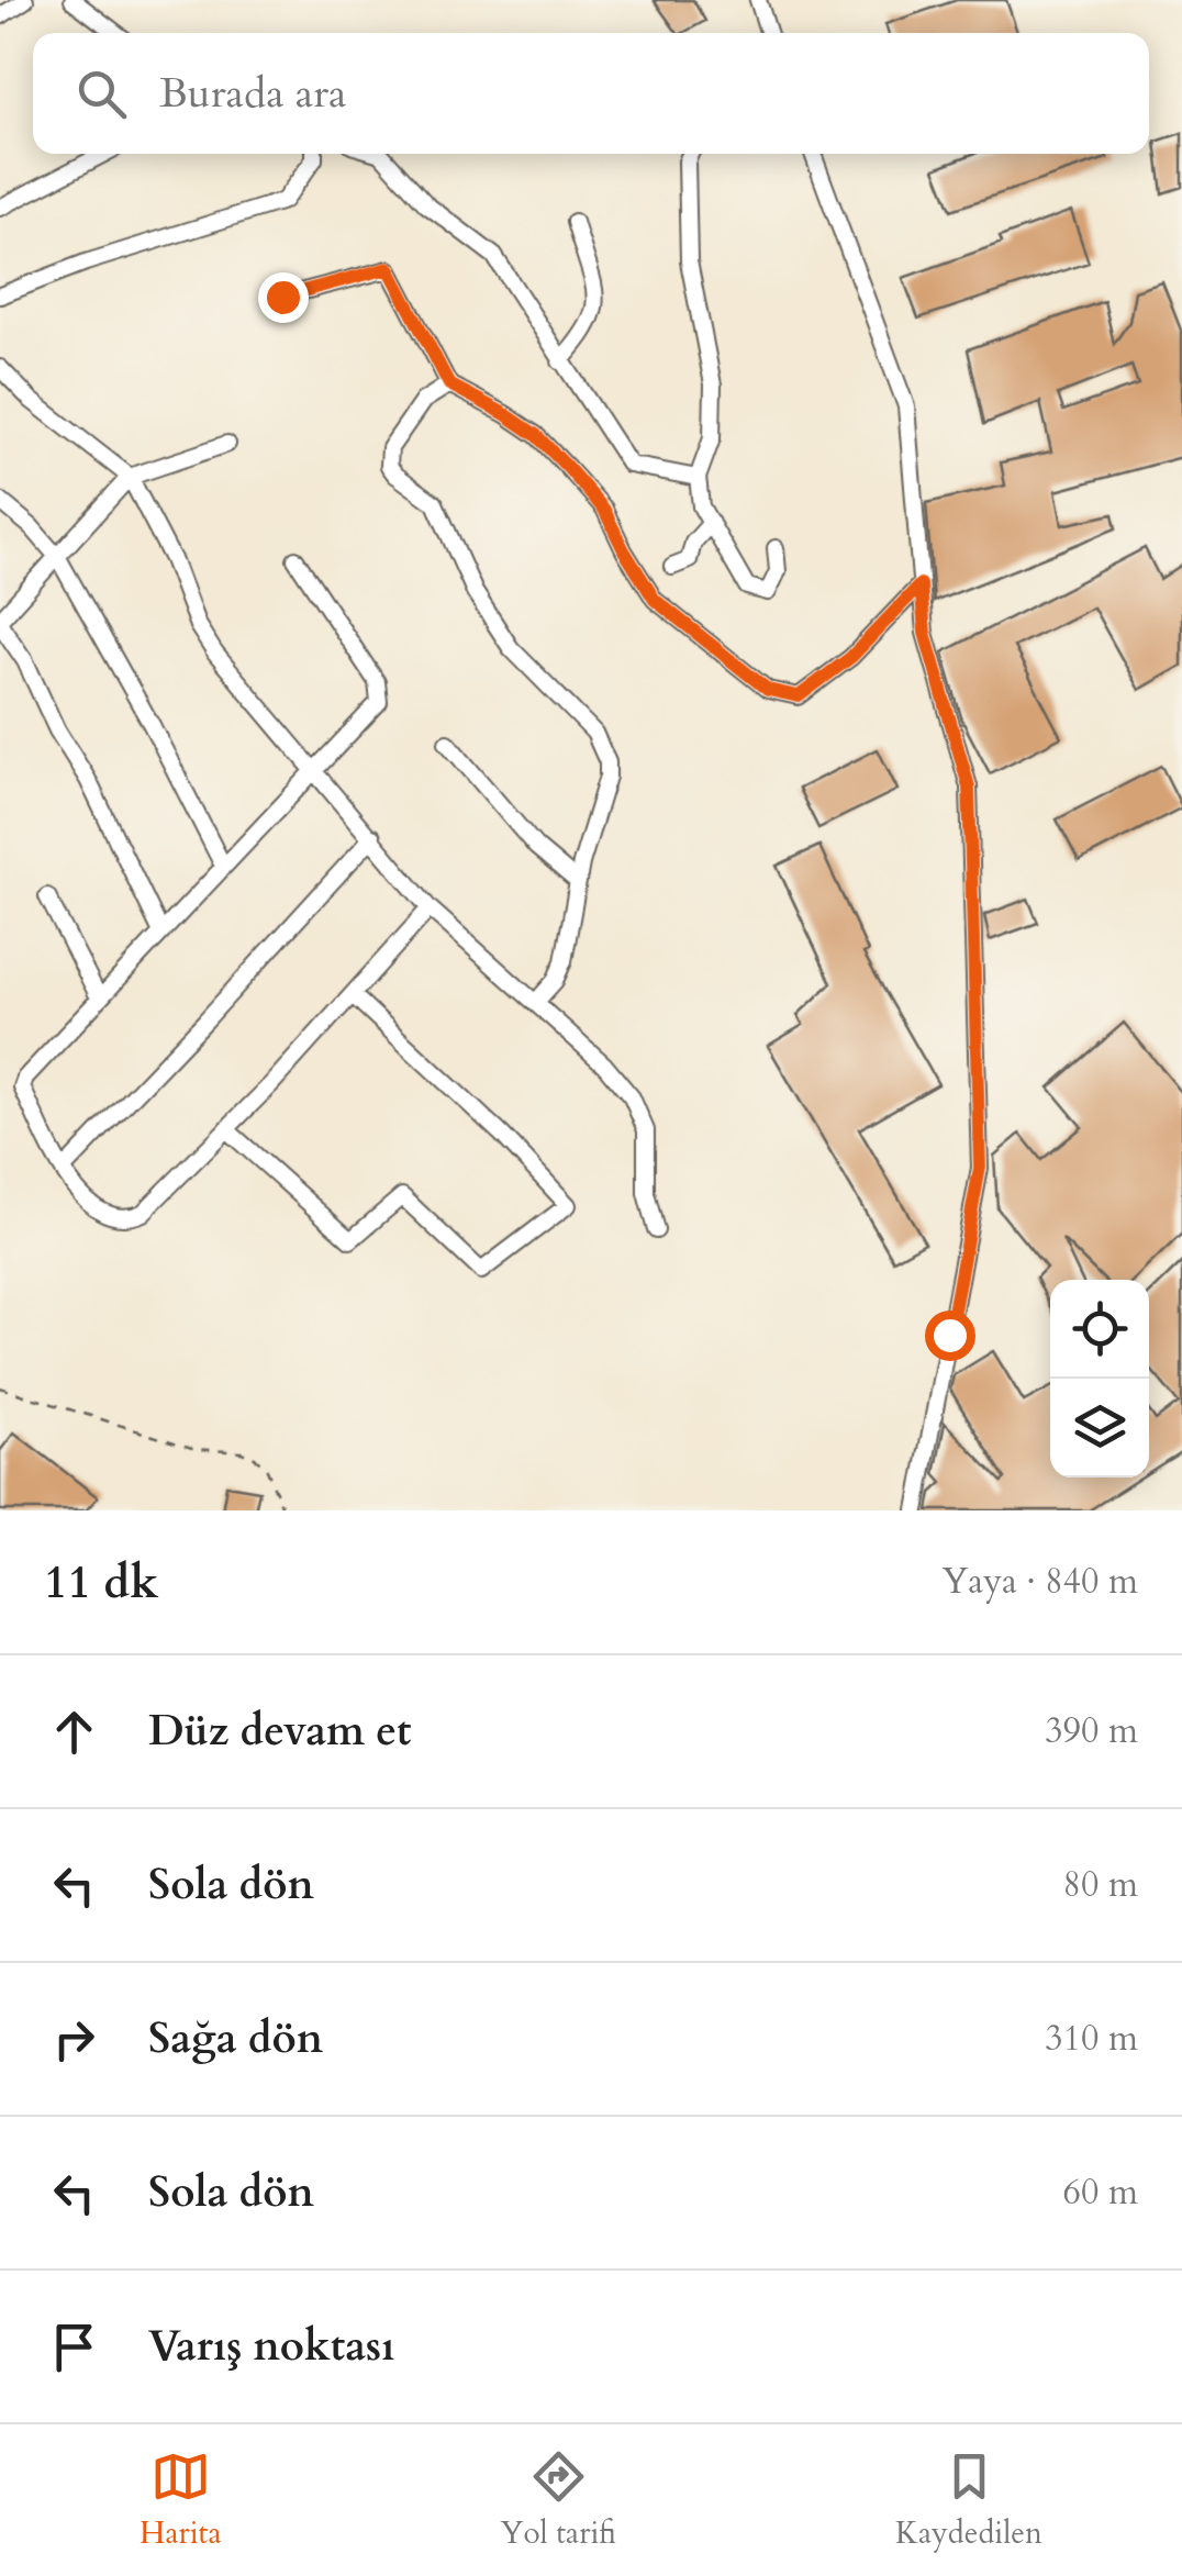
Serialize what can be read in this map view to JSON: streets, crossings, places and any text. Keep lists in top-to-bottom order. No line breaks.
{"page":{"search":"Burada ara","heading":["11 dk","Yaya · 840 m"],"list":[["Düz devam et","390 m"],["Sola dön","80 m"],["Sağa dön","310 m"],["Sola dön","60 m"],"Varış noktası"],"nav":["Harita","Yol tarifi","Kaydedilen"]}}
